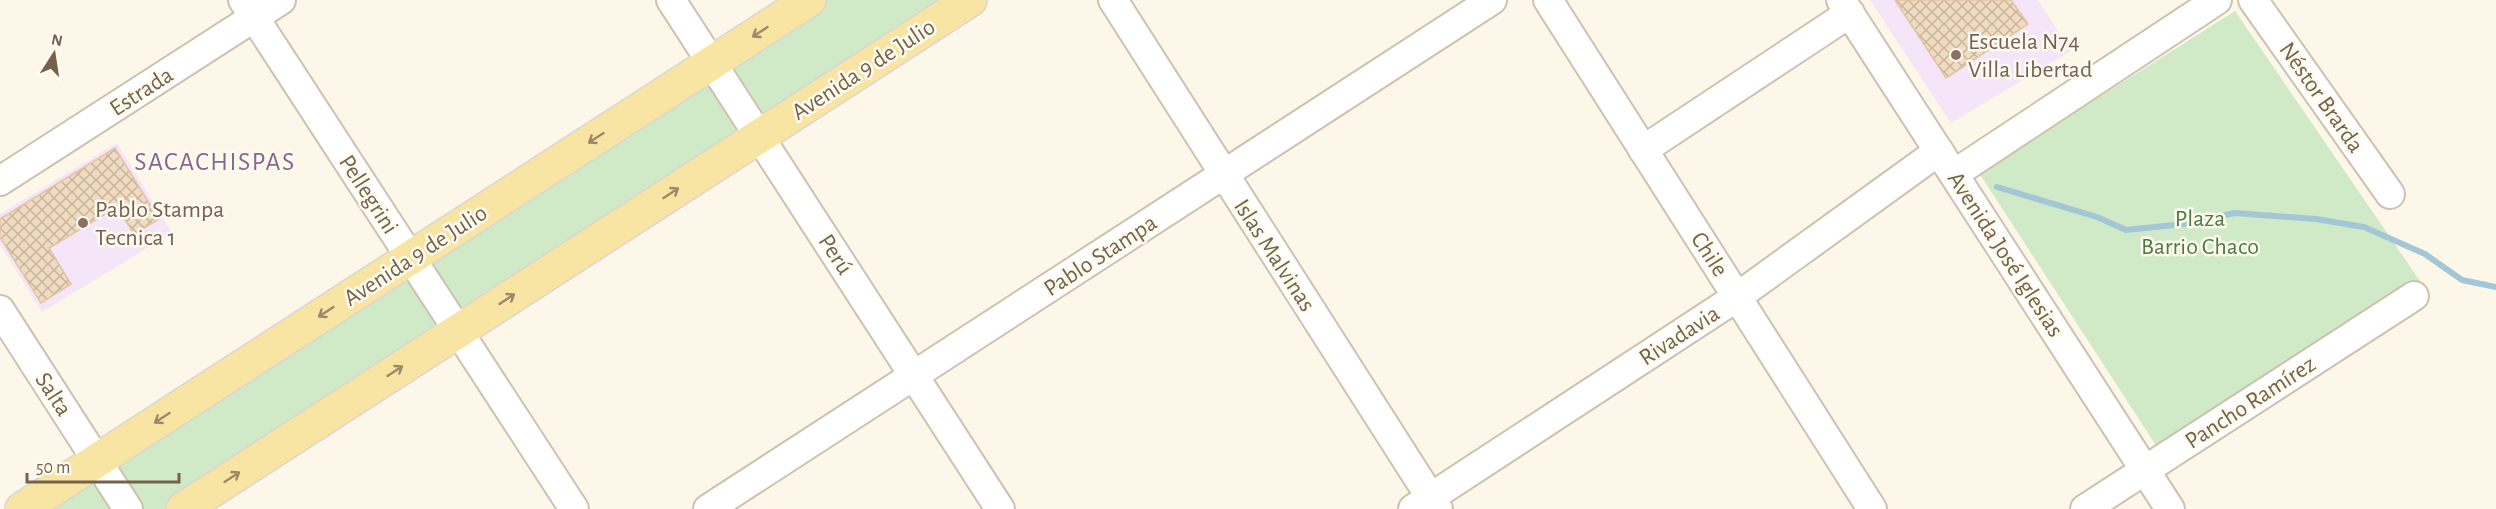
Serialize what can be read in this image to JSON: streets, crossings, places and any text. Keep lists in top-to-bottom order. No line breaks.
{"streets":{"main road":["Avenida 9 de Julio"],"street":["Estrada","Néstor Brarda","Pellegrini","Perú","Chile","Avenida José Iglesias","Pablo Stampa","Islas Malvinas","Rivadavia","Salta","Pancho Ramírez"]},"crossings":[["Avenida 9 de Julio","Pellegrini"],["Avenida 9 de Julio","Perú"],["Avenida 9 de Julio","Salta"],["Estrada","Pellegrini"],["Perú","Pablo Stampa"],["Chile","Rivadavia"],["Avenida José Iglesias","Rivadavia"],["Avenida José Iglesias","Pancho Ramírez"],["Pablo Stampa","Islas Malvinas"],["Islas Malvinas","Rivadavia"]],"districts":["SACACHISPAS"],"parks":["Plaza Barrio Chaco"],"places":["Escuela N74 Villa Libertad","Pablo Stampa Tecnica 1"],"scale_bar":"50 m","north":"top"}
